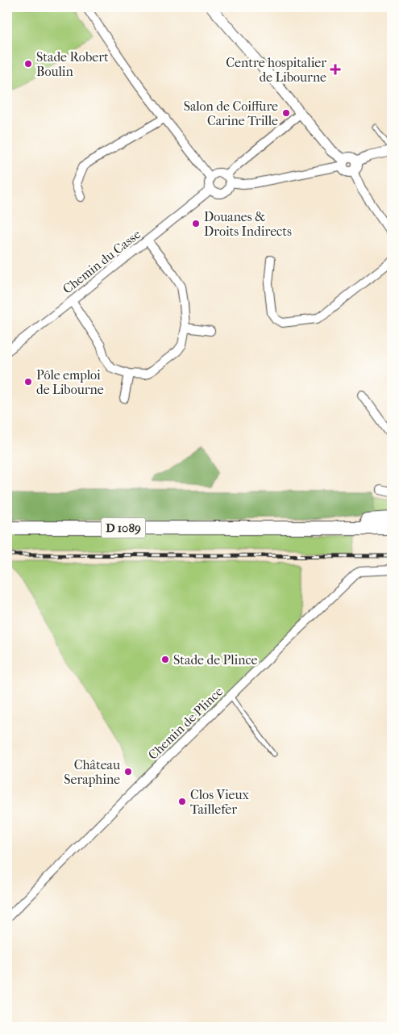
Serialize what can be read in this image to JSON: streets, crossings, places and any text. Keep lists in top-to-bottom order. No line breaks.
{"streets":{"main road":["D 1089"],"street":["Chemin du Casse","Chemin de Plince"]},"places":{"other":["Stade Robert Boulin","Salon de Coiffure Carine Trille","Douanes & Droits Indirects","Pôle emploi de Libourne","Stade de Plince","Château Seraphine","Clos Vieux Taillefer"],"health":["Centre hospitalier de Libourne"]}}
